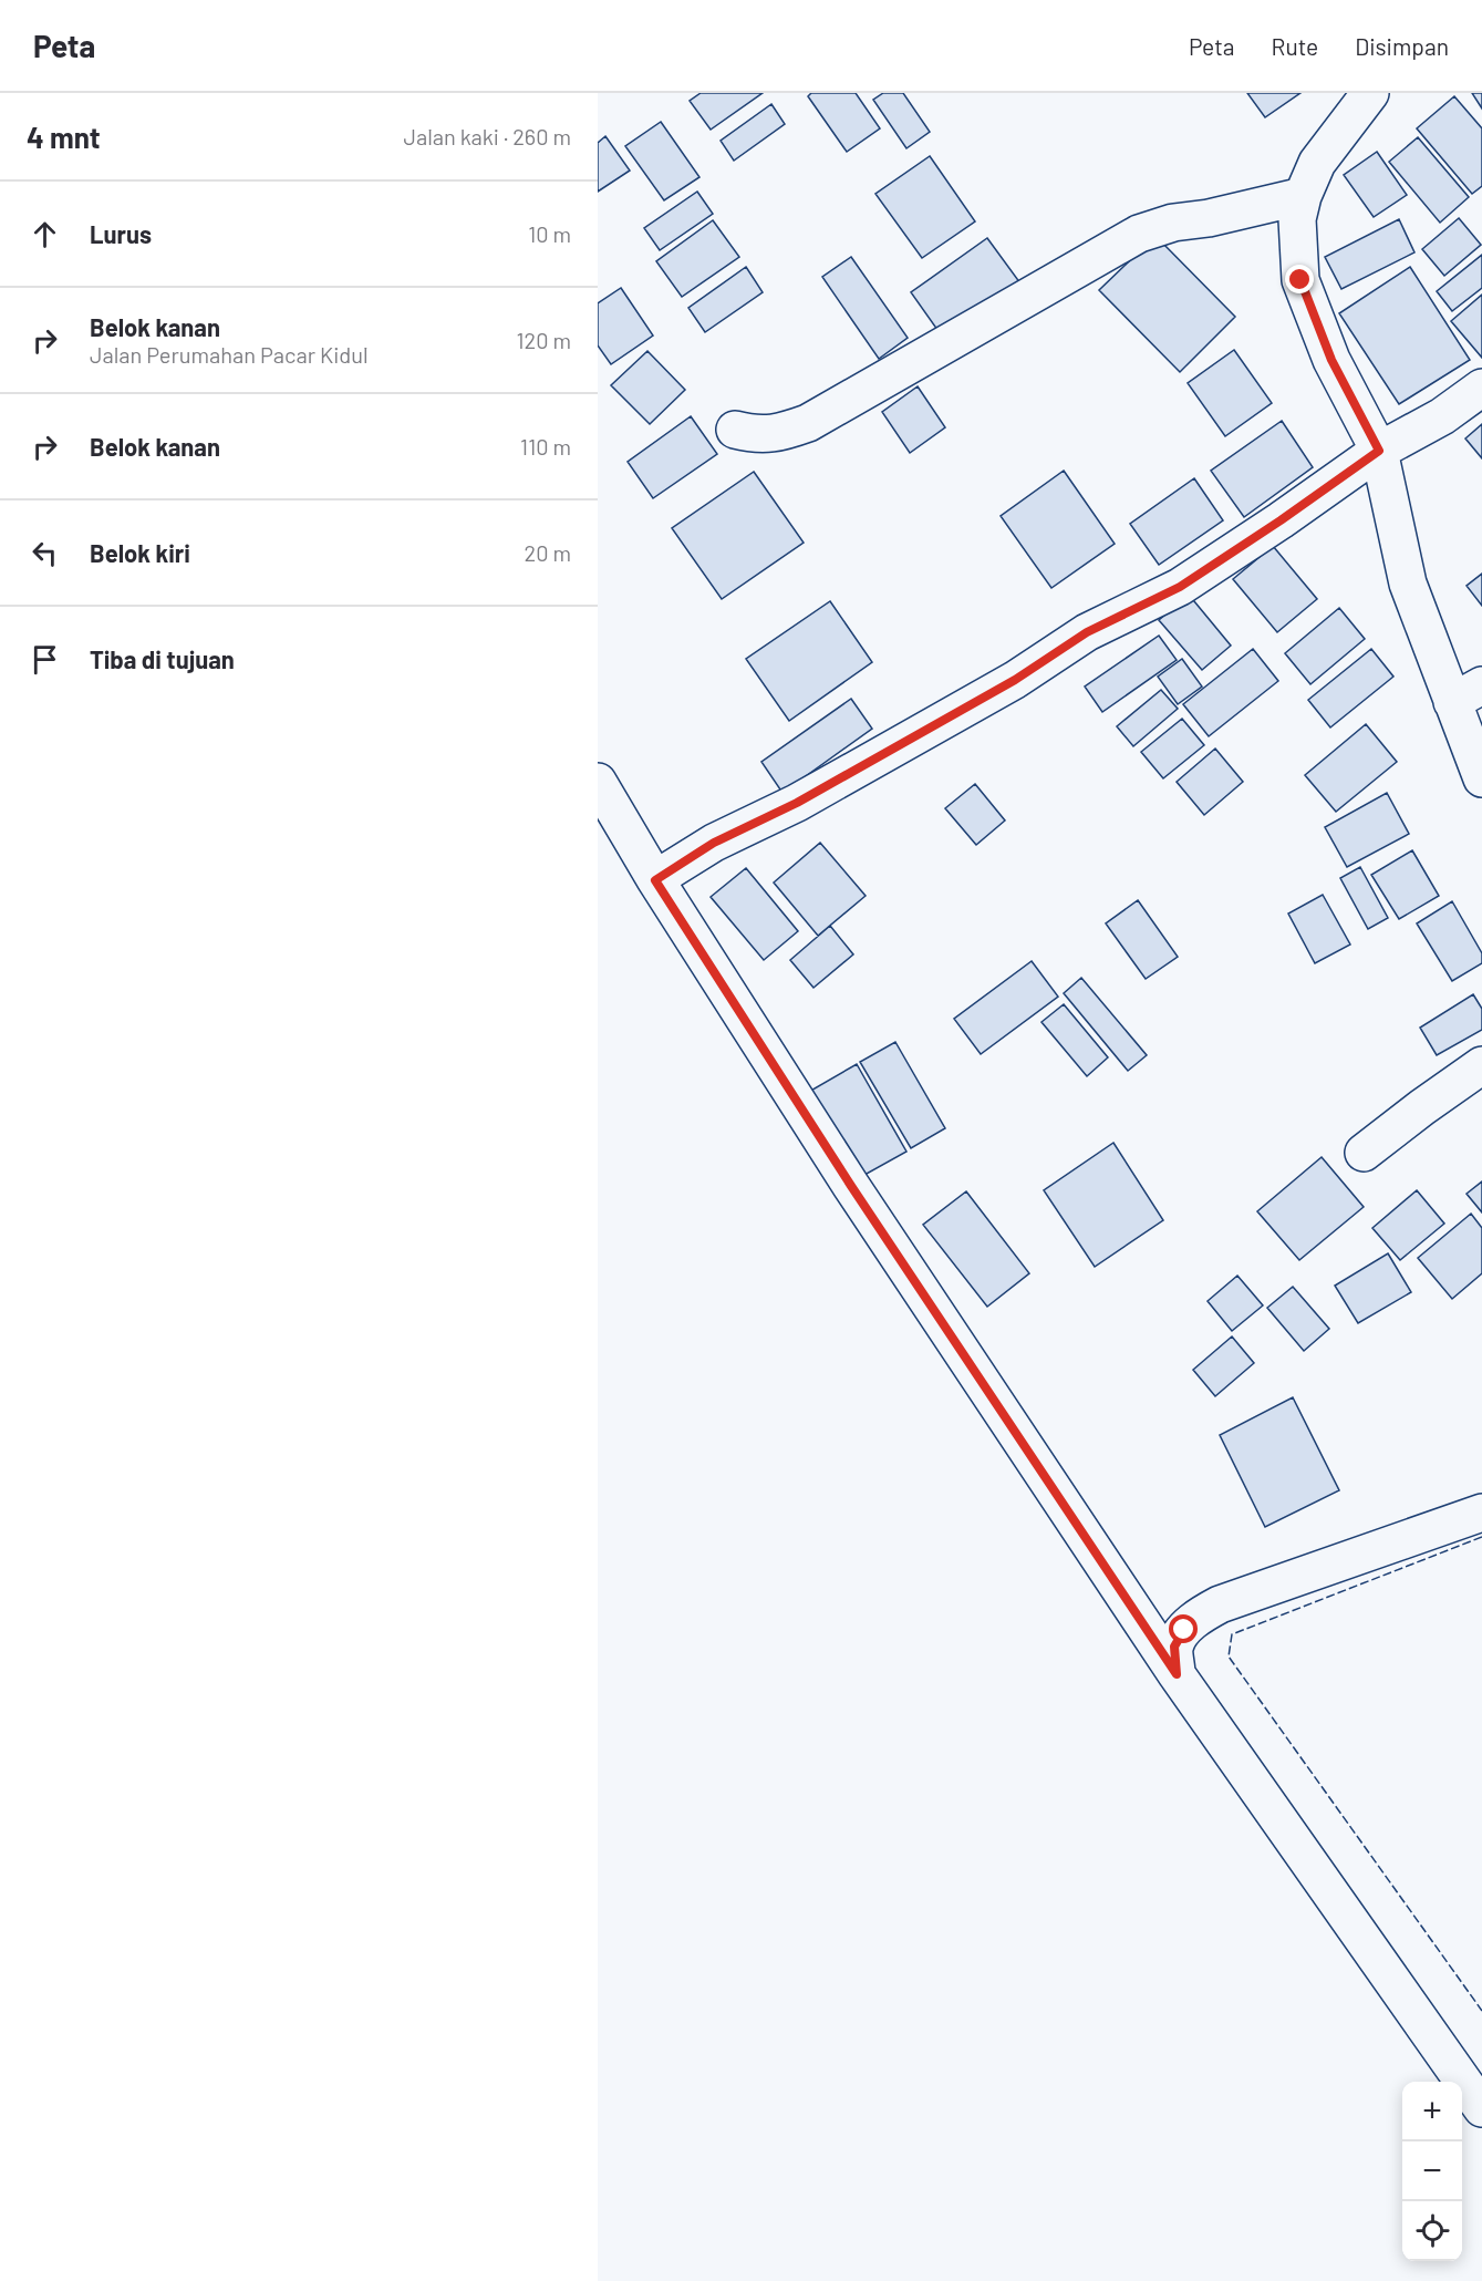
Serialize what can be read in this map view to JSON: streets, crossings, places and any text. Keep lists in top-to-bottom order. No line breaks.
{"page":{"header":"Peta","nav":["Peta","Rute","Disimpan"],"heading":["4 mnt","Jalan kaki · 260 m"],"list":[["Lurus","10 m"],["Belok kanan","Jalan Perumahan Pacar Kidul","120 m"],["Belok kanan","110 m"],["Belok kiri","20 m"],"Tiba di tujuan"],"map_buttons":["+","−"]}}
